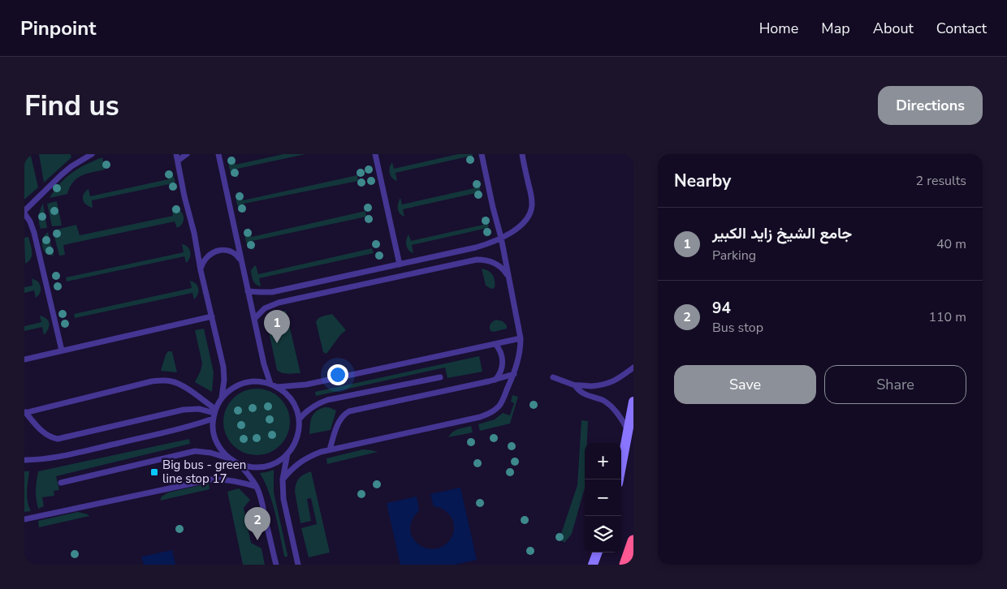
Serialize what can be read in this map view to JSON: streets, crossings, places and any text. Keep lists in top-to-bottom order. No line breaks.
{"places":{"transit":["Big bus - green line stop 17"]},"page":{"header":"Pinpoint","nav":["Home","Map","About","Contact"],"buttons":["Directions",["Save","Share"]],"title":"Find us","heading":["Nearby","2 results"],"list":[{"mark":"1","name":"جامع الشيخ زايد الكبير","note":"Parking","value":"40 m"},{"mark":"2","name":"94","note":"Bus stop","value":"110 m"}],"pins":["1","2"],"map_buttons":["+","−"]}}
